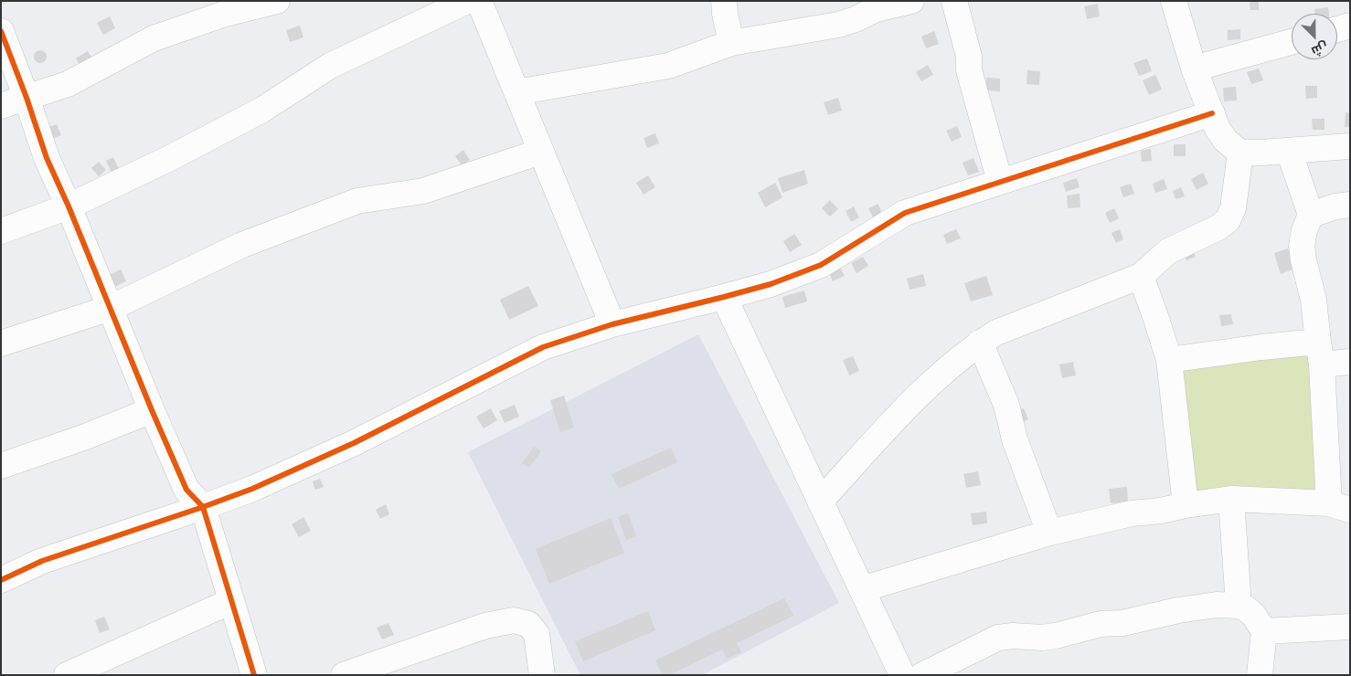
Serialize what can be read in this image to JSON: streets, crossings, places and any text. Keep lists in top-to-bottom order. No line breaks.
{"north":"bottom right"}
